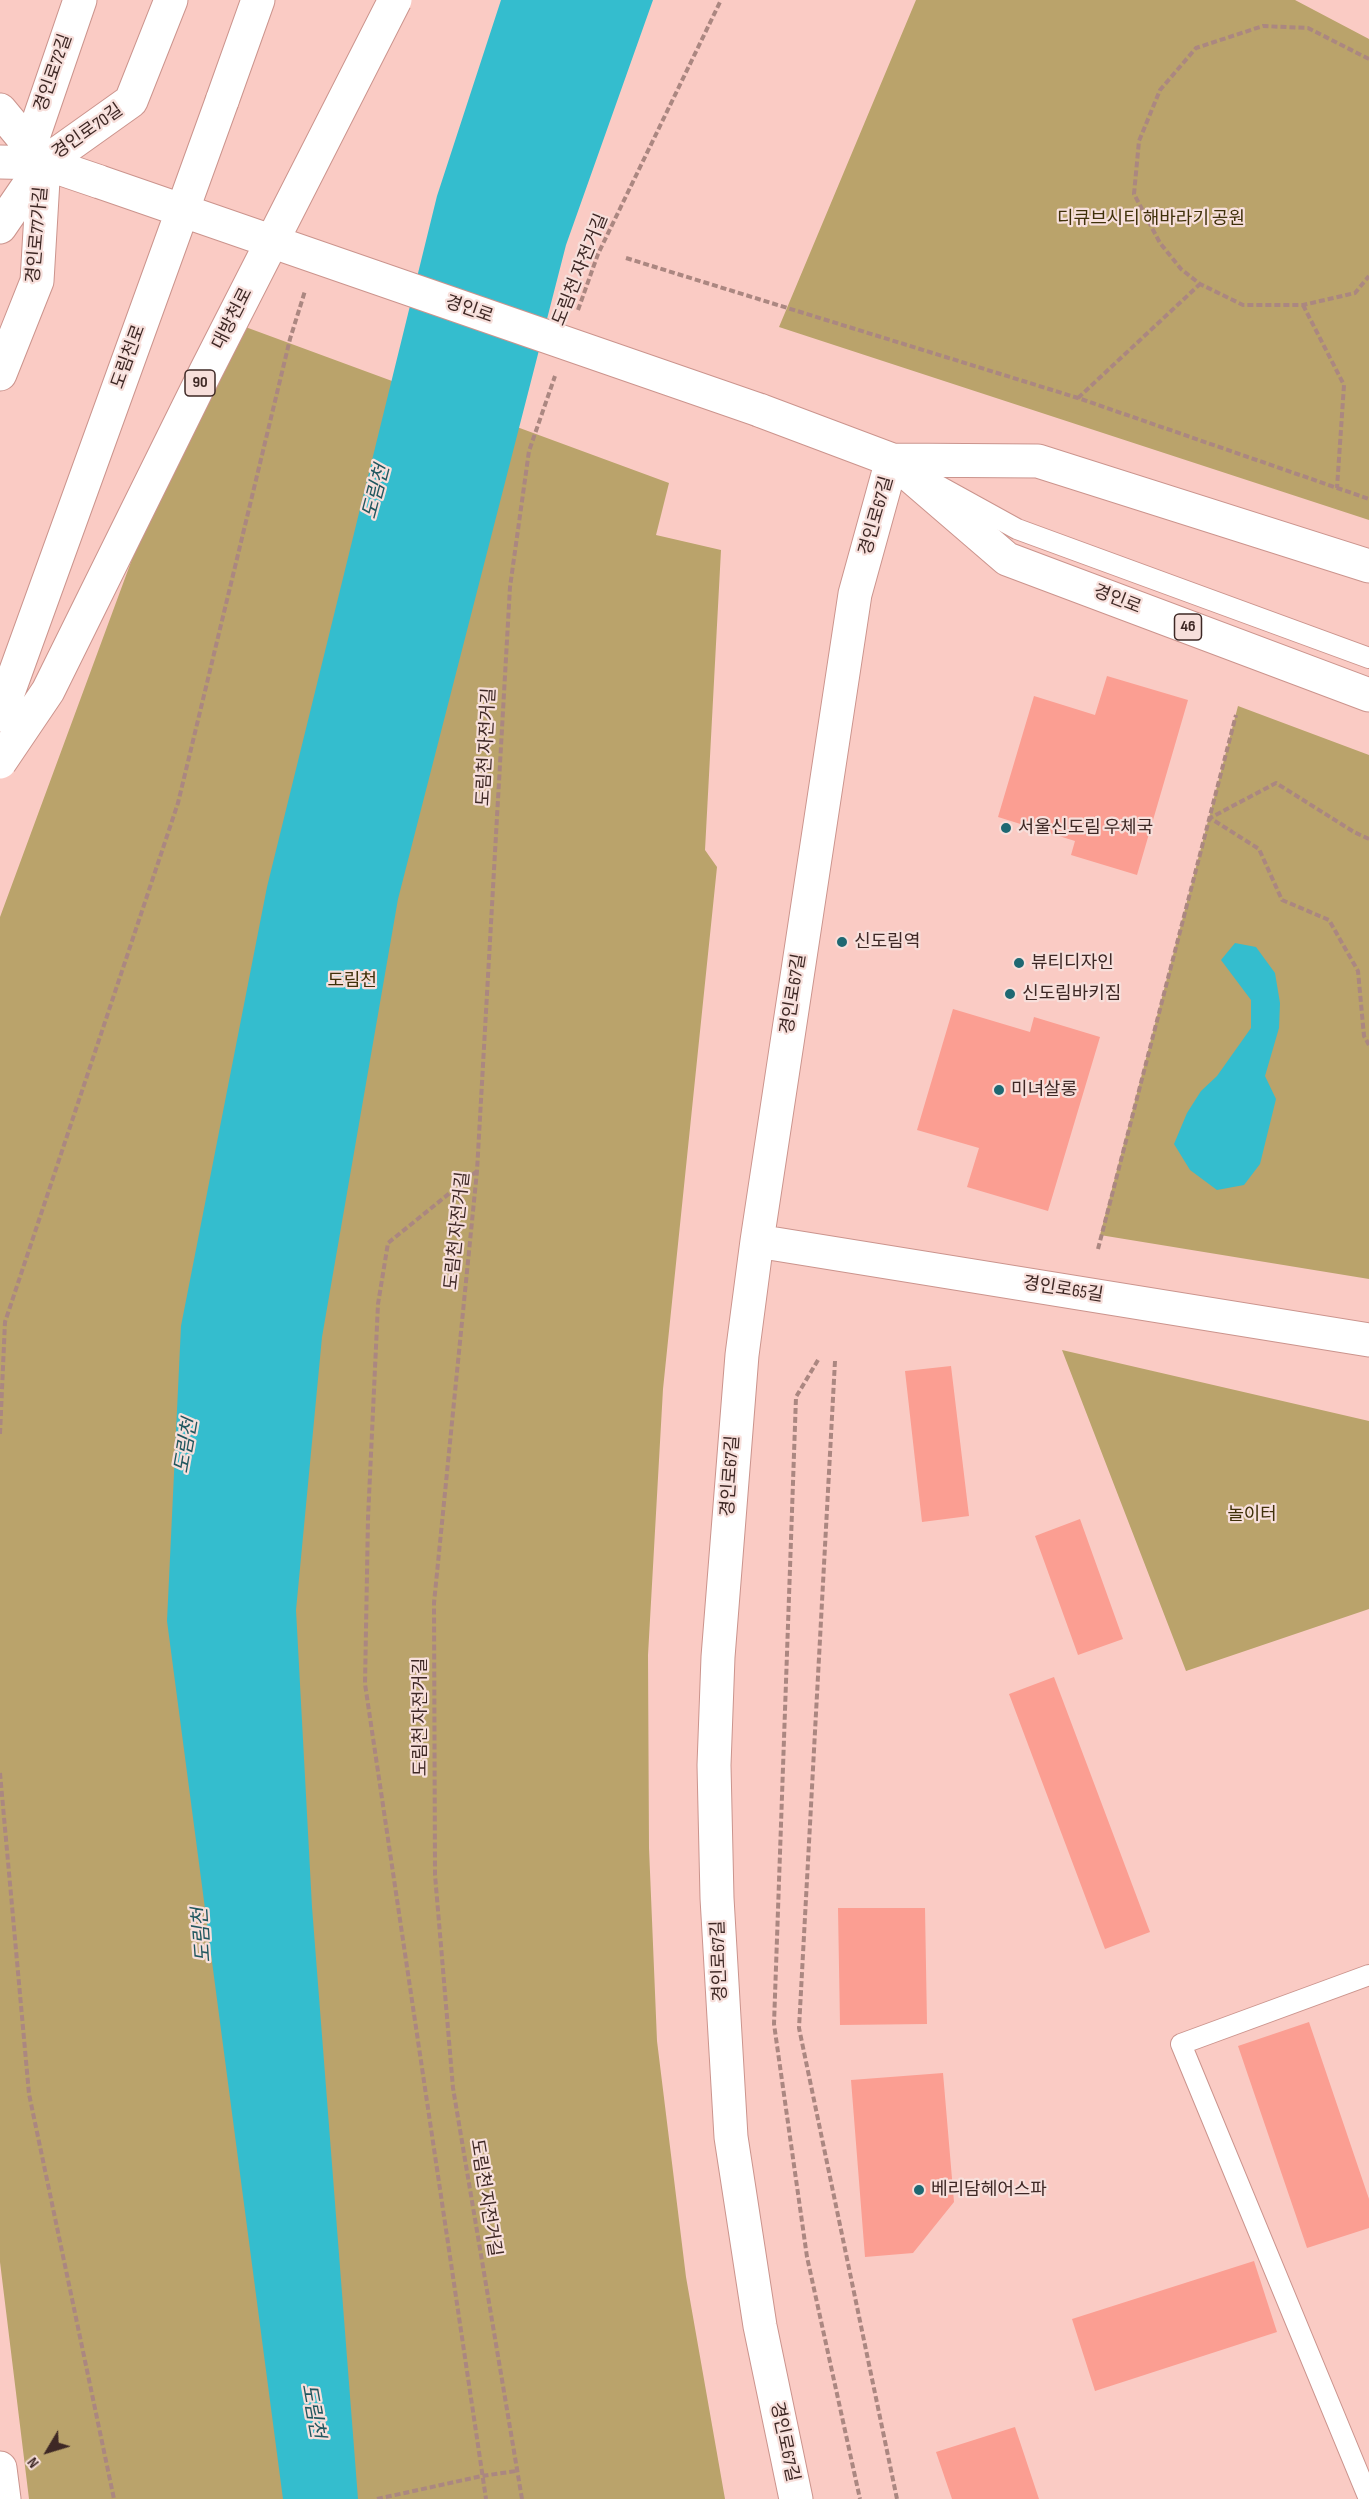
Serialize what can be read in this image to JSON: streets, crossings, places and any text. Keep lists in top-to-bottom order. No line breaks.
{"streets":{"main road":["경인로72길","경인로70길","경인로77가길","경인로","대방천로","도림천로","90","경인로67길","46","경인로65길"],"path":["도림천 자전거길"]},"crossings":[["경인로72길","경인로70길"],["경인로72길","경인로77가길"],["경인로72길","경인로"],["경인로70길","경인로77가길"],["경인로70길","경인로"],["경인로77가길","경인로"],["경인로","경인로67길"],["경인로67길","경인로65길"]],"water":["도림천"],"parks":["디큐브시티 해바라기 공원","도림천","놀이터"],"places":["서울신도림 우체국","신도림역","뷰티디자인","신도림바키짐","미녀살롱","베리담헤어스파"],"north":"bottom left"}
